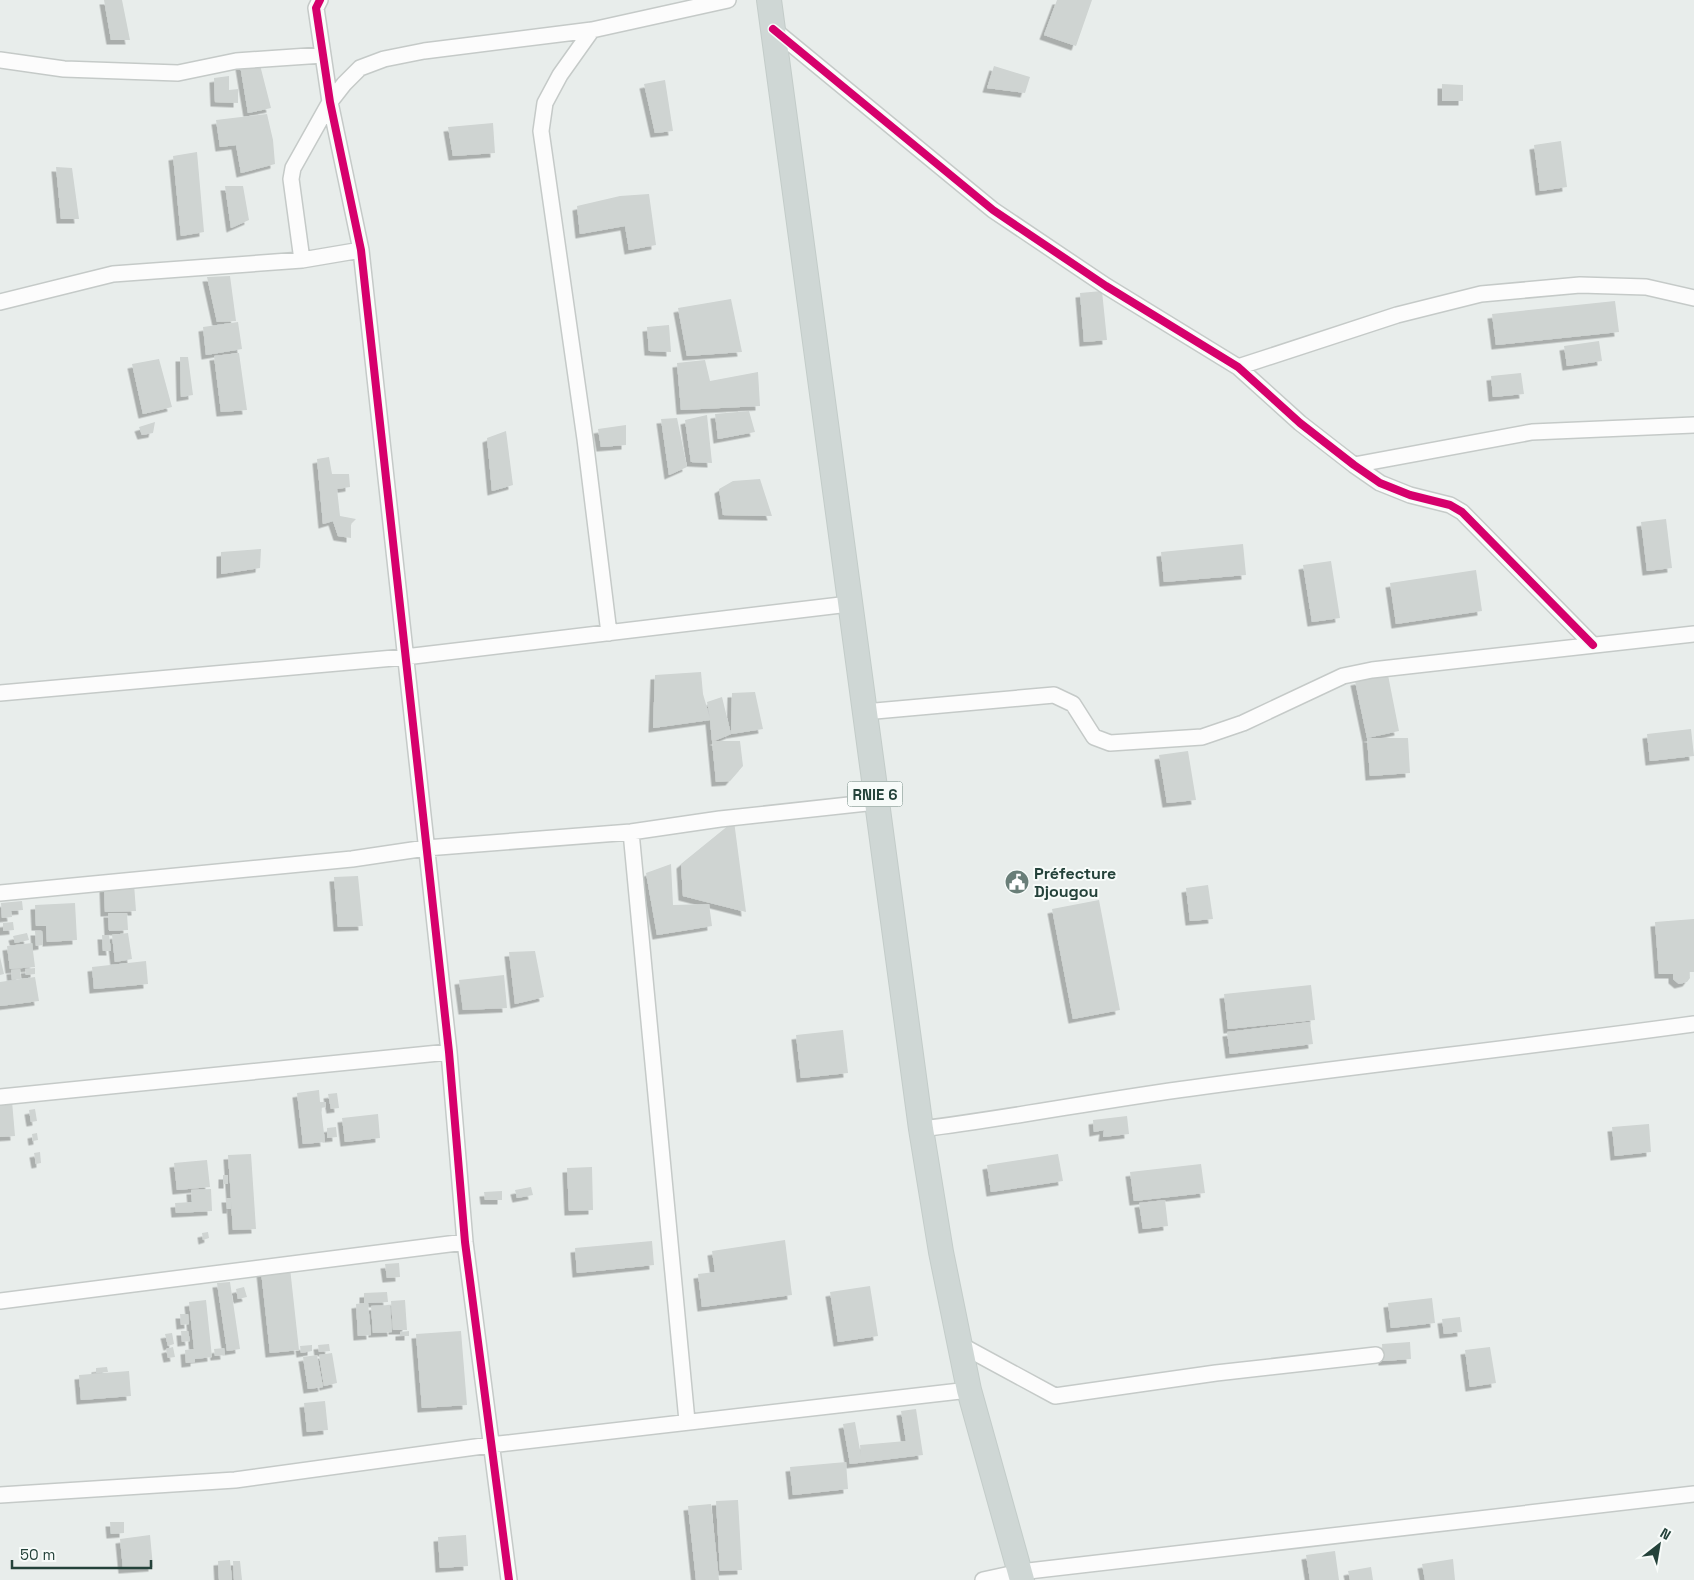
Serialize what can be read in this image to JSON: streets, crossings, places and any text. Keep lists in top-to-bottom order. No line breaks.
{"streets":{"main road":["RNIE 6"]},"places":{"public building":["Préfecture Djougou"]},"scale_bar":"50 m","north":"top right"}
